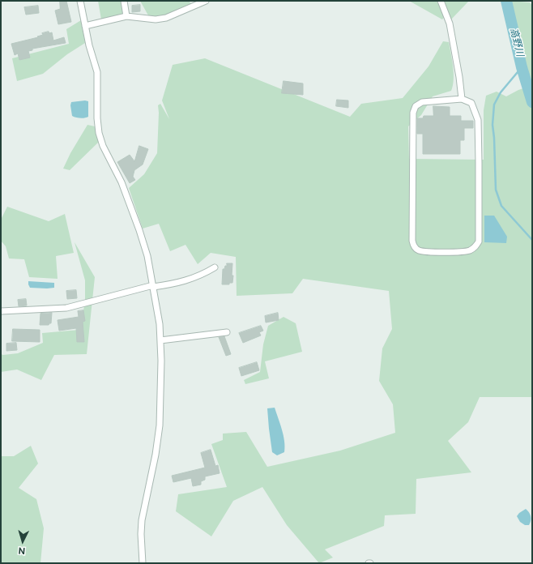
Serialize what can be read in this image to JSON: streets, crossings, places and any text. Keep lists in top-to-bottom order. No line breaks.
{"water":["高野川"],"north":"bottom"}
